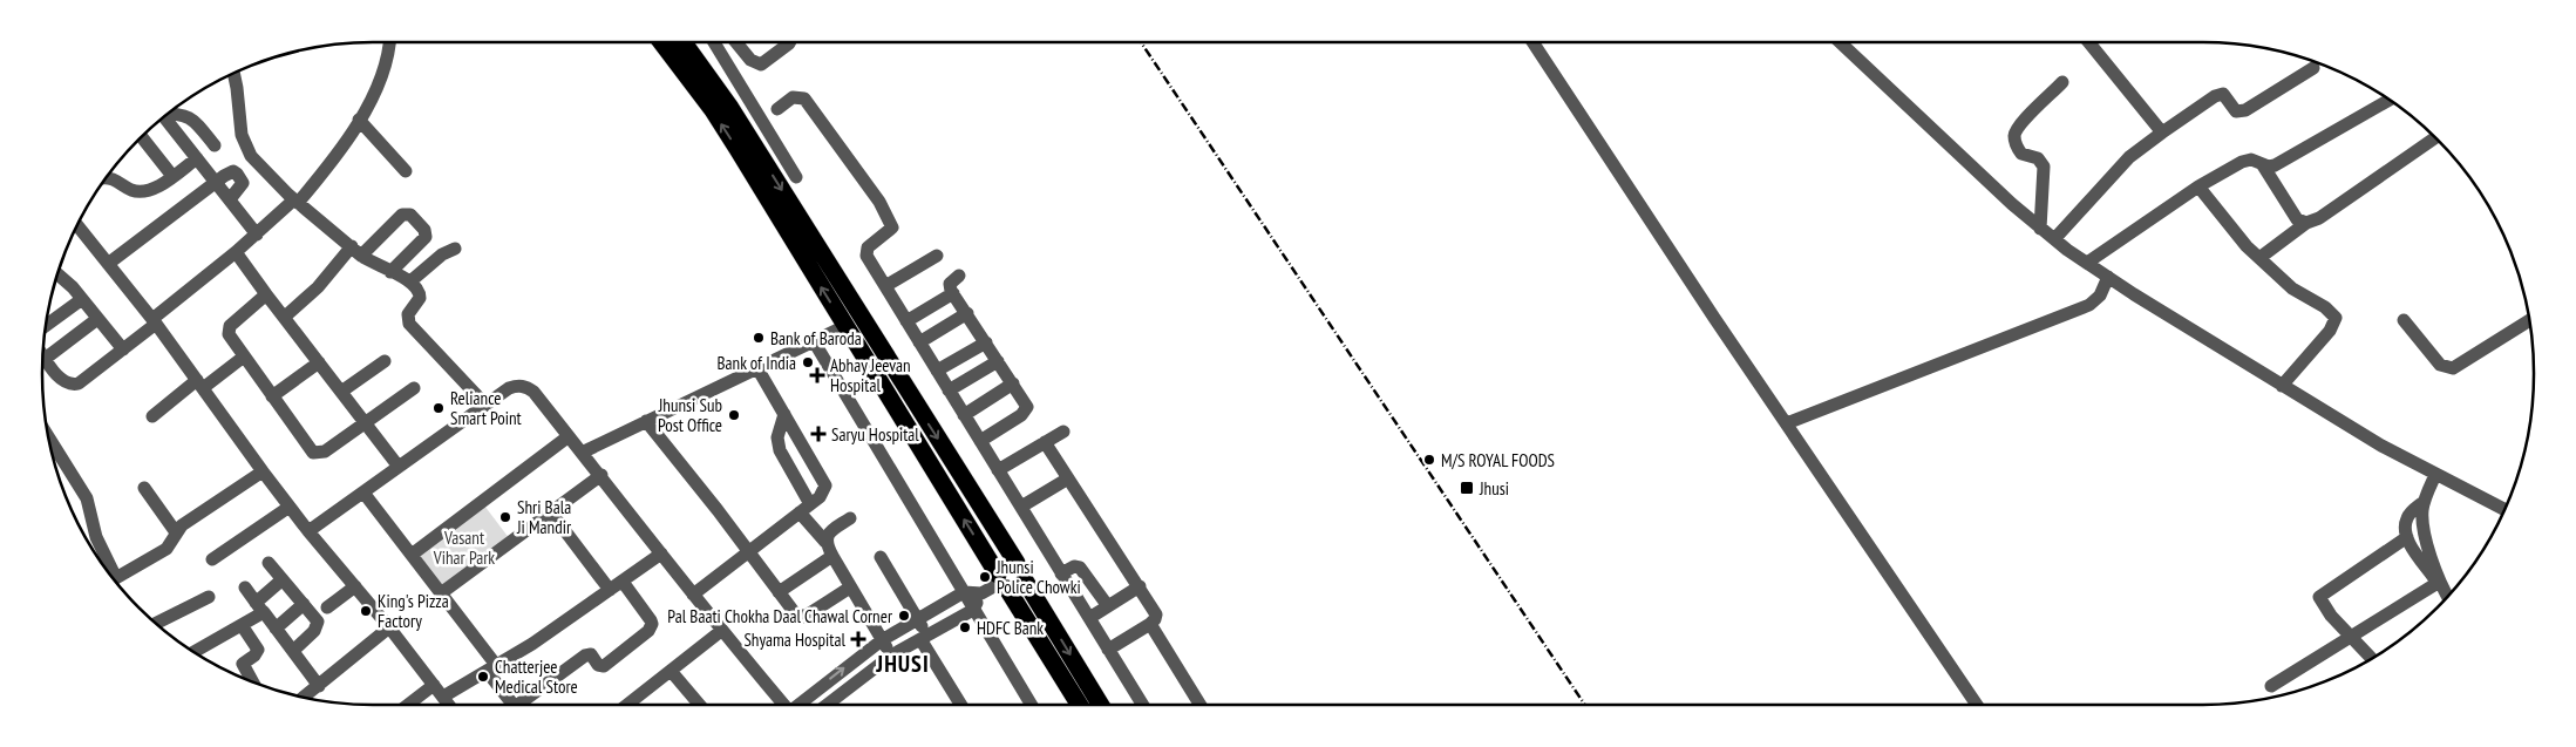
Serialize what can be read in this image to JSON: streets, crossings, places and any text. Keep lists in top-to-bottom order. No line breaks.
{"districts":["JHUSI"],"parks":["Vasant Vihar Park"],"places":{"other":["Bank of Baroda","Bank of India","Reliance Smart Point","Jhunsi Sub Post Office","M/S ROYAL FOODS","Shri Bala Ji Mandir","Jhunsi Police Chowki","King's Pizza Factory","Pal Baati Chokha Daal Chawal Corner","HDFC Bank","Chatterjee Medical Store"],"health":["Abhay Jeevan Hospital","Saryu Hospital","Shyama Hospital"],"transit":["Jhusi"]}}
